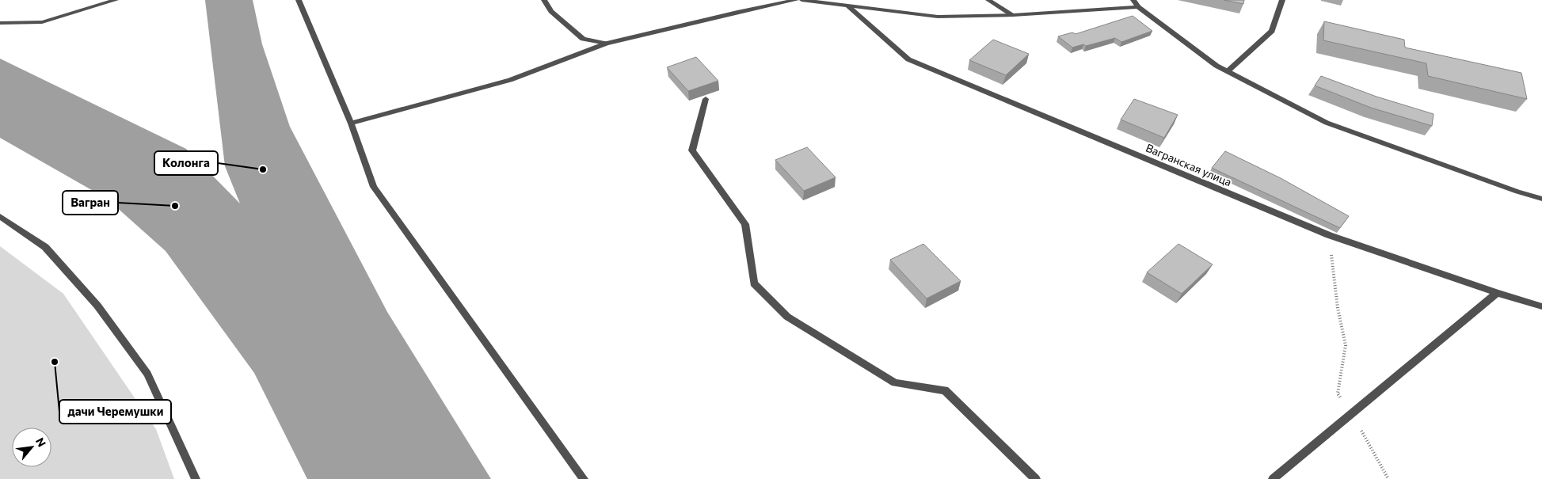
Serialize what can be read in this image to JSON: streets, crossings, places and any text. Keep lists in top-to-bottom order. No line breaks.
{"streets":{"street":["Вагранская улица"]},"places":["Колонга","Вагран","дачи Черемушки"],"north":"top right"}
